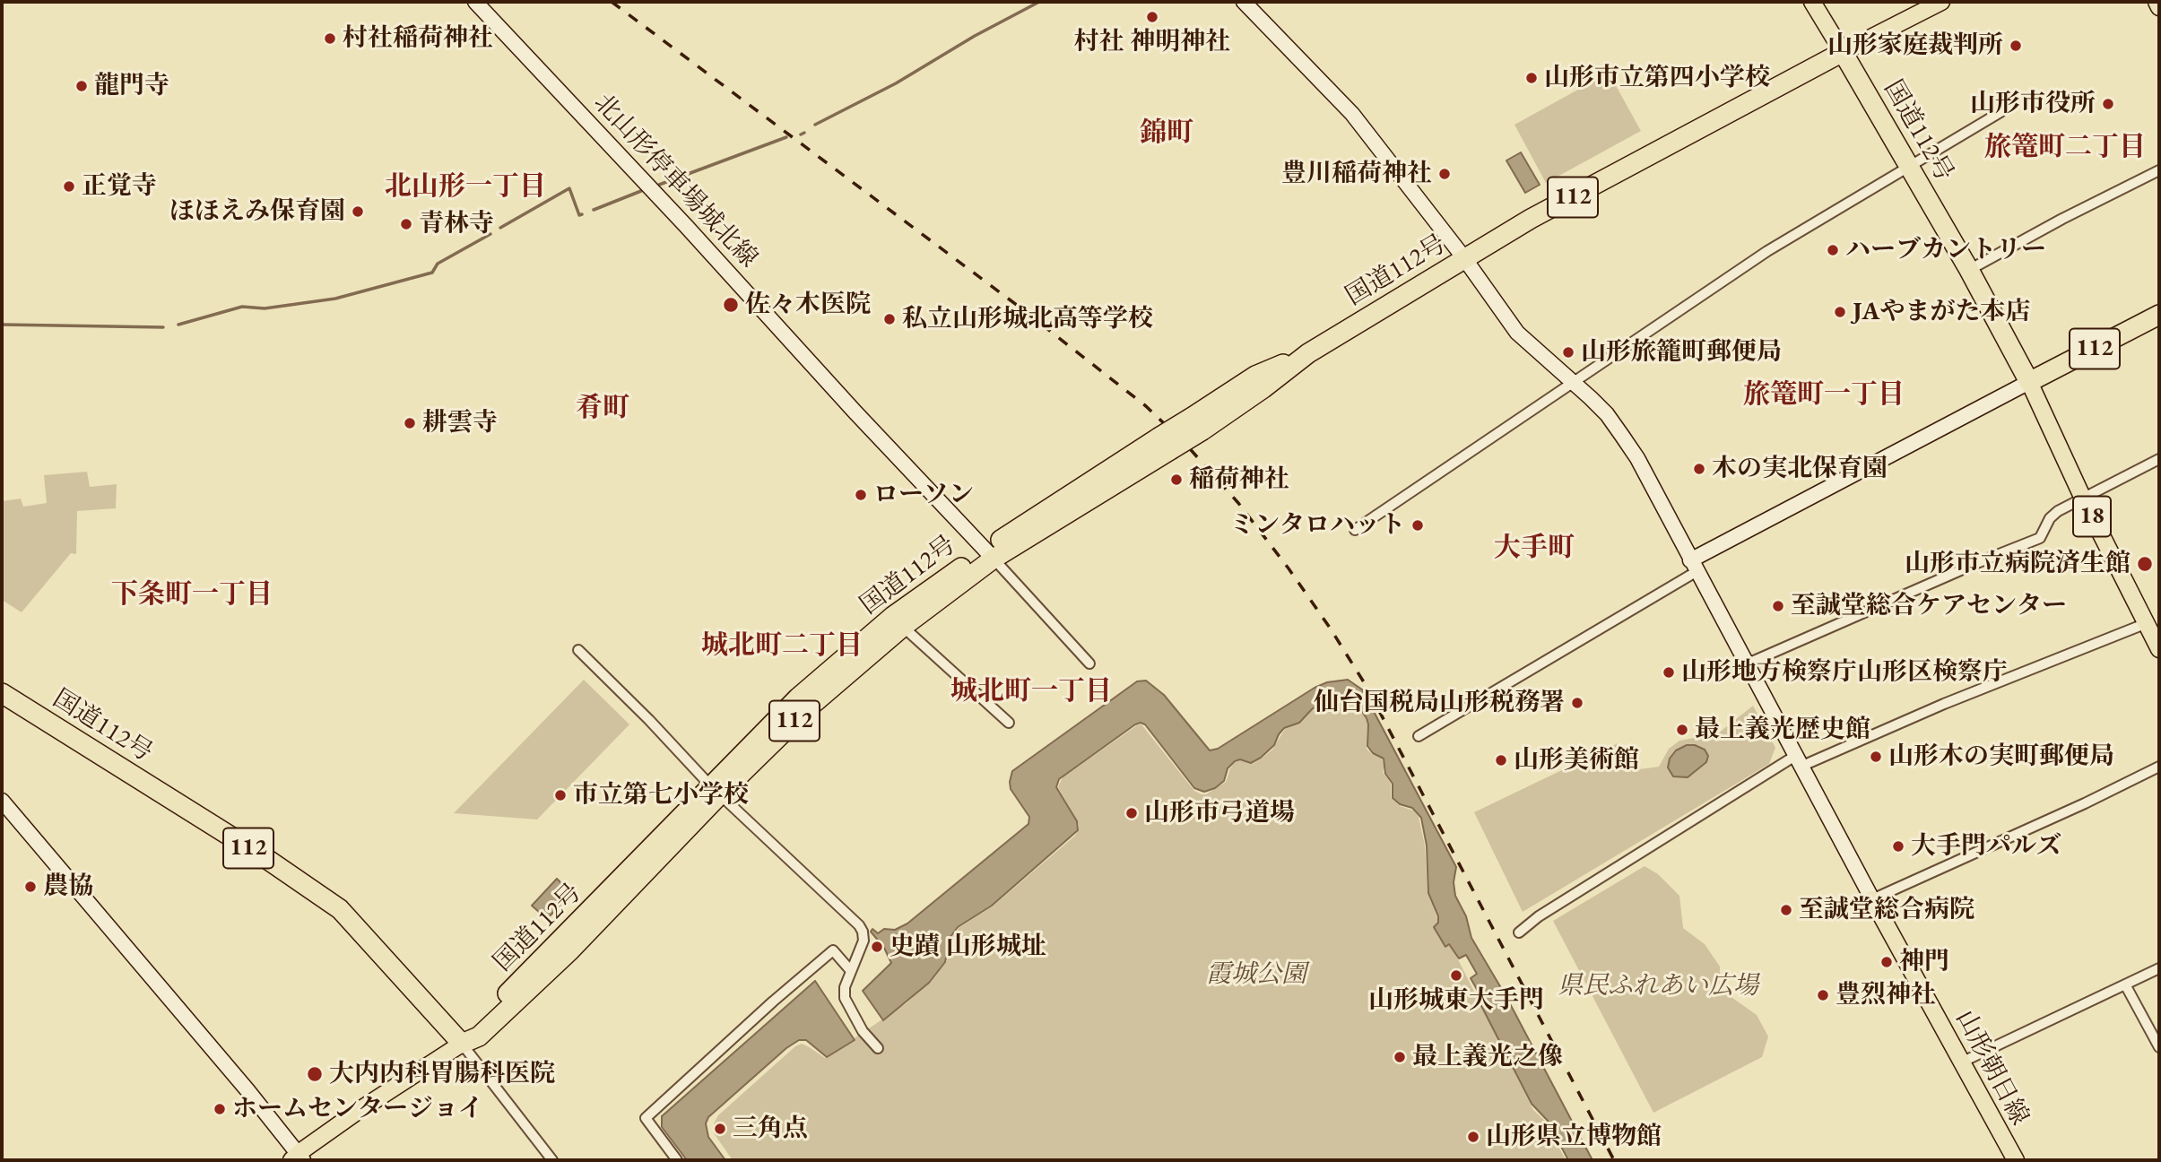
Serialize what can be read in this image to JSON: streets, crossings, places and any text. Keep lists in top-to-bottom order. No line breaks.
{"streets":{"highway":["国道112号","112"],"main road":["18","山形朝日線"],"street":["北山形停車場城北線"]},"crossings":[["国道112号","北山形停車場城北線"],["国道112号","112"],["国道112号","18"],["112","18"]],"districts":["錦町","旅篭町二丁目","北山形一丁目","旅篭町一丁目","肴町","大手町","下条町一丁目","城北町二丁目","城北町一丁目"],"parks":["霞城公園","県民ふれあい広場"],"places":["村社 神明神社","村社稲荷神社","山形家庭裁判所","山形市立第四小学校","龍門寺","山形市役所","豊川稲荷神社","正覚寺","ほほえみ保育園","青林寺","ハーブカントリー","佐々木医院","JAやまがた本店","私立山形城北高等学校","山形旅籠町郵便局","耕雲寺","木の実北保育園","稲荷神社","ローソン","ミンタロハット","山形市立病院済生館","至誠堂総合ケアセンター","山形地方検察庁山形区検察庁","仙台国税局山形税務署","最上義光歴史館","山形木の実町郵便局","山形美術館","市立第七小学校","山形市弓道場","大手門パルズ","農協","至誠堂総合病院","史蹟 山形城址","神門","山形城東大手門","豊烈神社","最上義光之像","大内内科胃腸科医院","ホームセンタージョイ","三角点","山形県立博物館"]}
